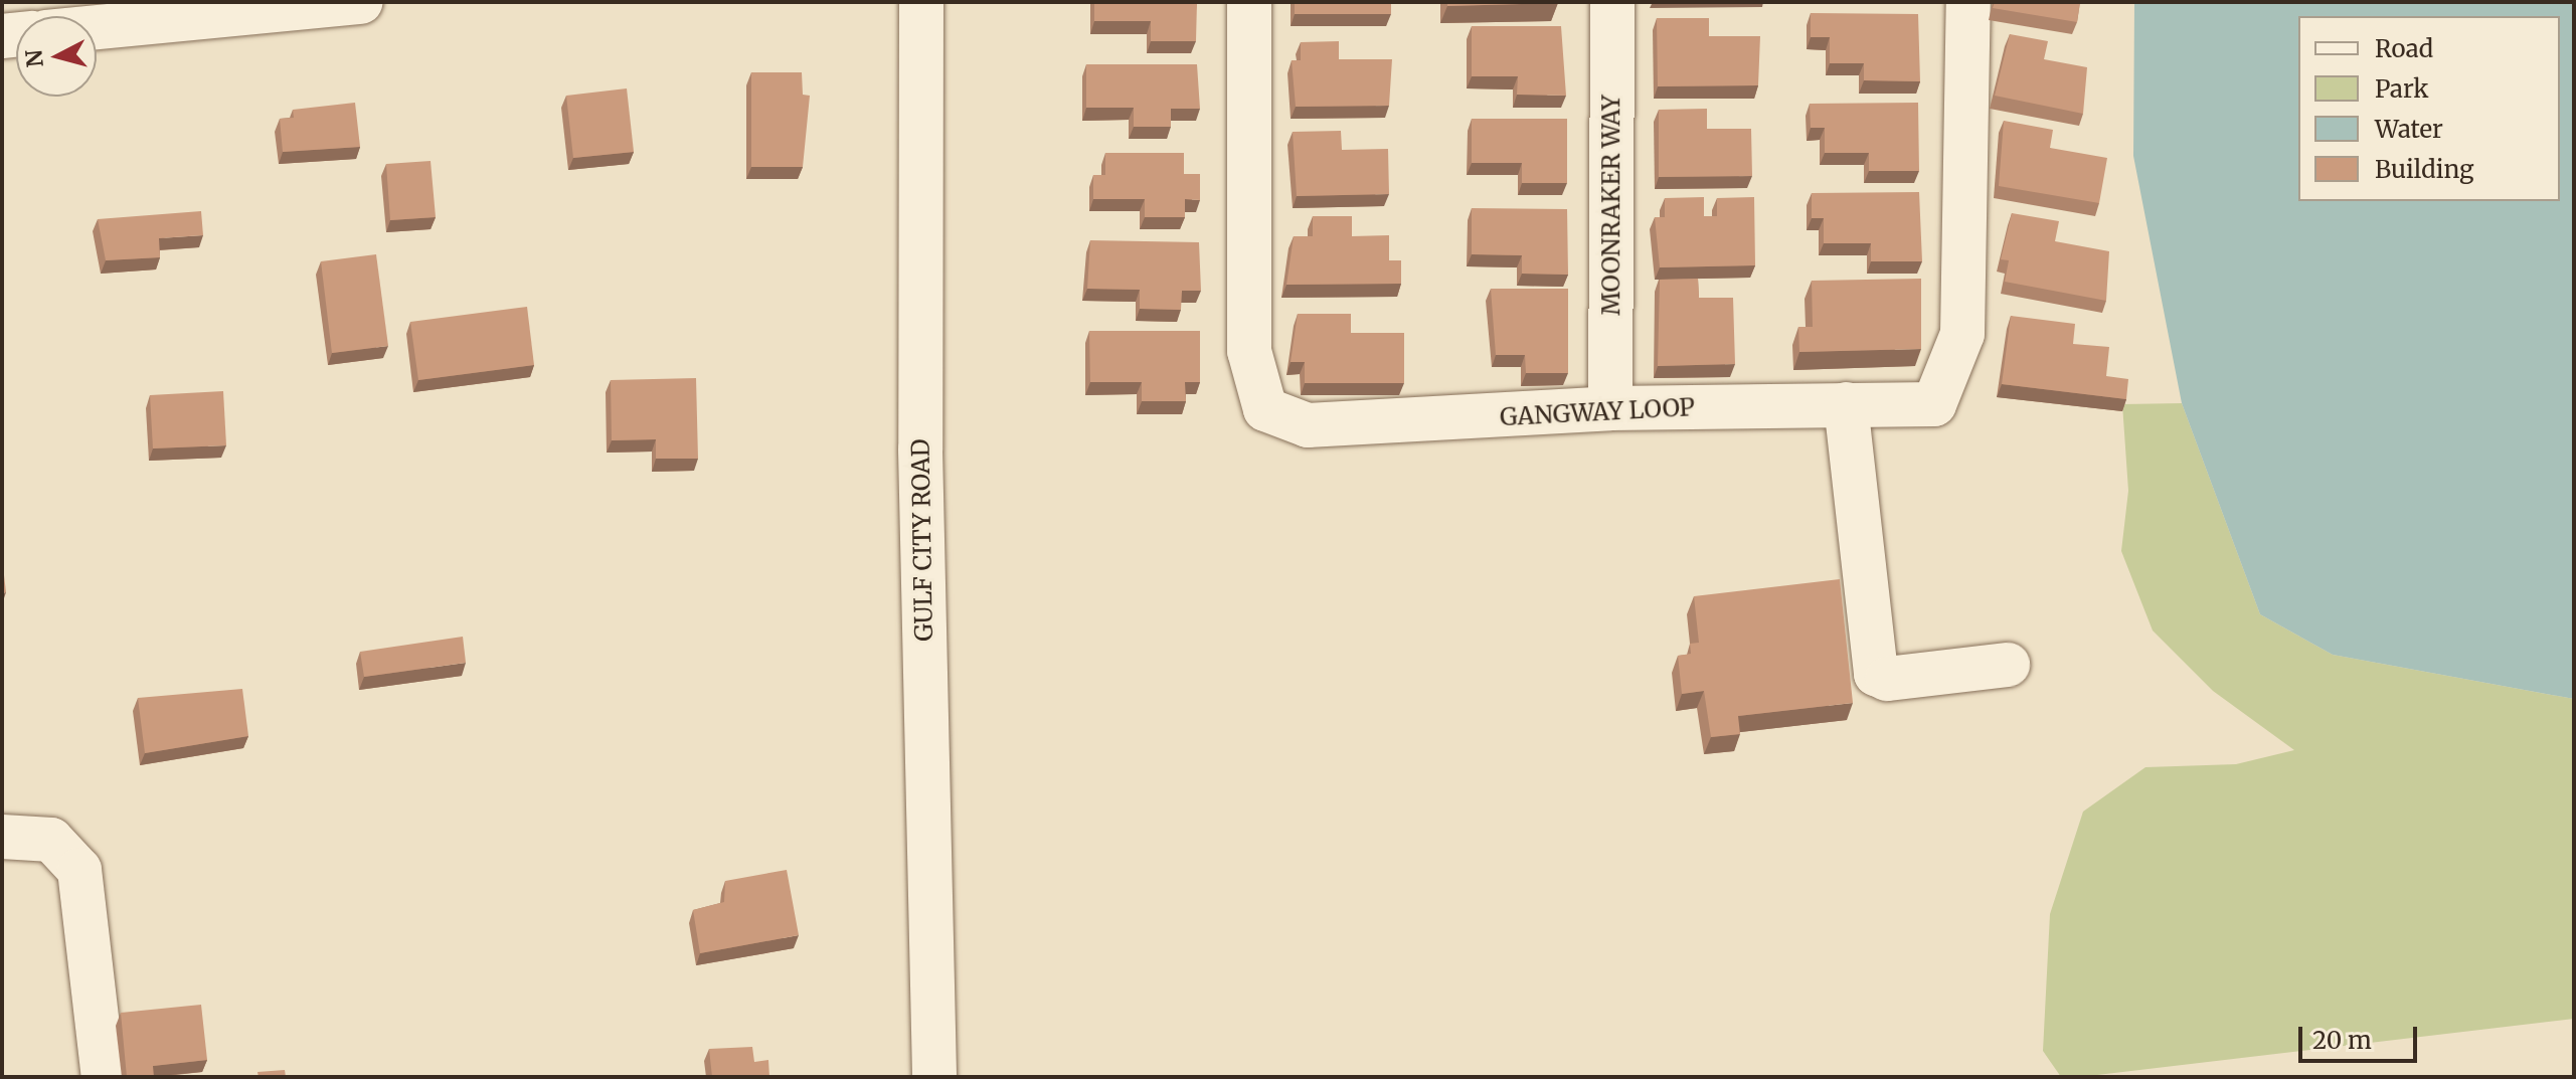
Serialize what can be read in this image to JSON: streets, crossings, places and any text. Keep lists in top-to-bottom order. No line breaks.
{"streets":{"street":["MOONRAKER WAY","GANGWAY LOOP","GULF CITY ROAD"]},"crossings":[["MOONRAKER WAY","GANGWAY LOOP"]],"legend":["Road","Park","Water","Building"],"scale_bar":"20 m","north":"left"}
